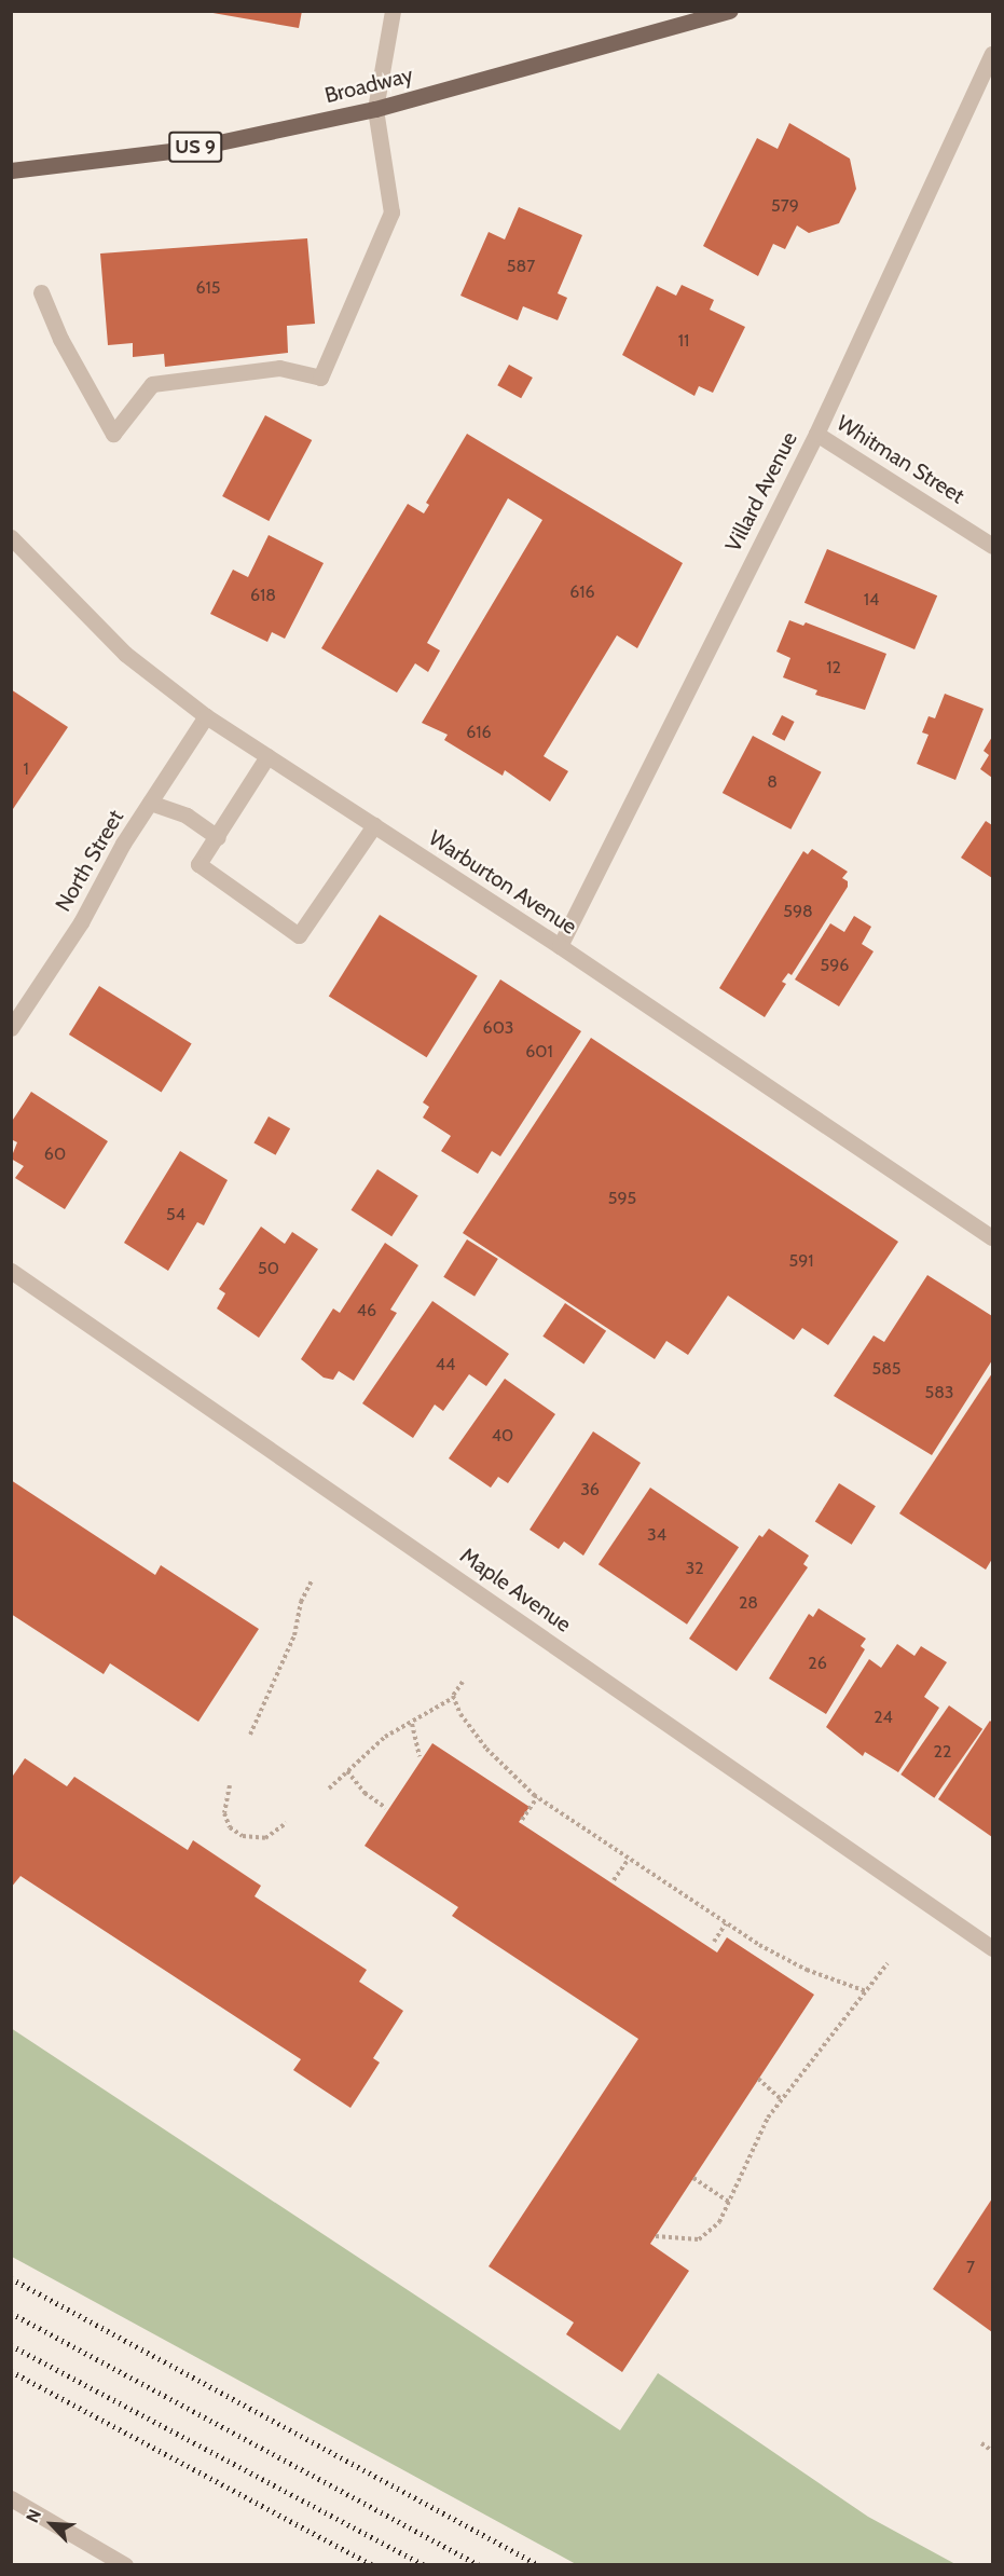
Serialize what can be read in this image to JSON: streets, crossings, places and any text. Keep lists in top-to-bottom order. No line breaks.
{"streets":{"main road":["Broadway","US 9"],"street":["Whitman Street","Villard Avenue","North Street","Warburton Avenue","Maple Avenue"]},"crossings":[["Whitman Street","Villard Avenue"],["Villard Avenue","Warburton Avenue"],["North Street","Warburton Avenue"]],"house_numbers":["579","587","615","11","616","618","14","12","616","1","8","598","596","603","601","60","595","54","591","50","46","44","585","583","40","36","34","32","28","26","24","22","7"],"north":"top left"}
